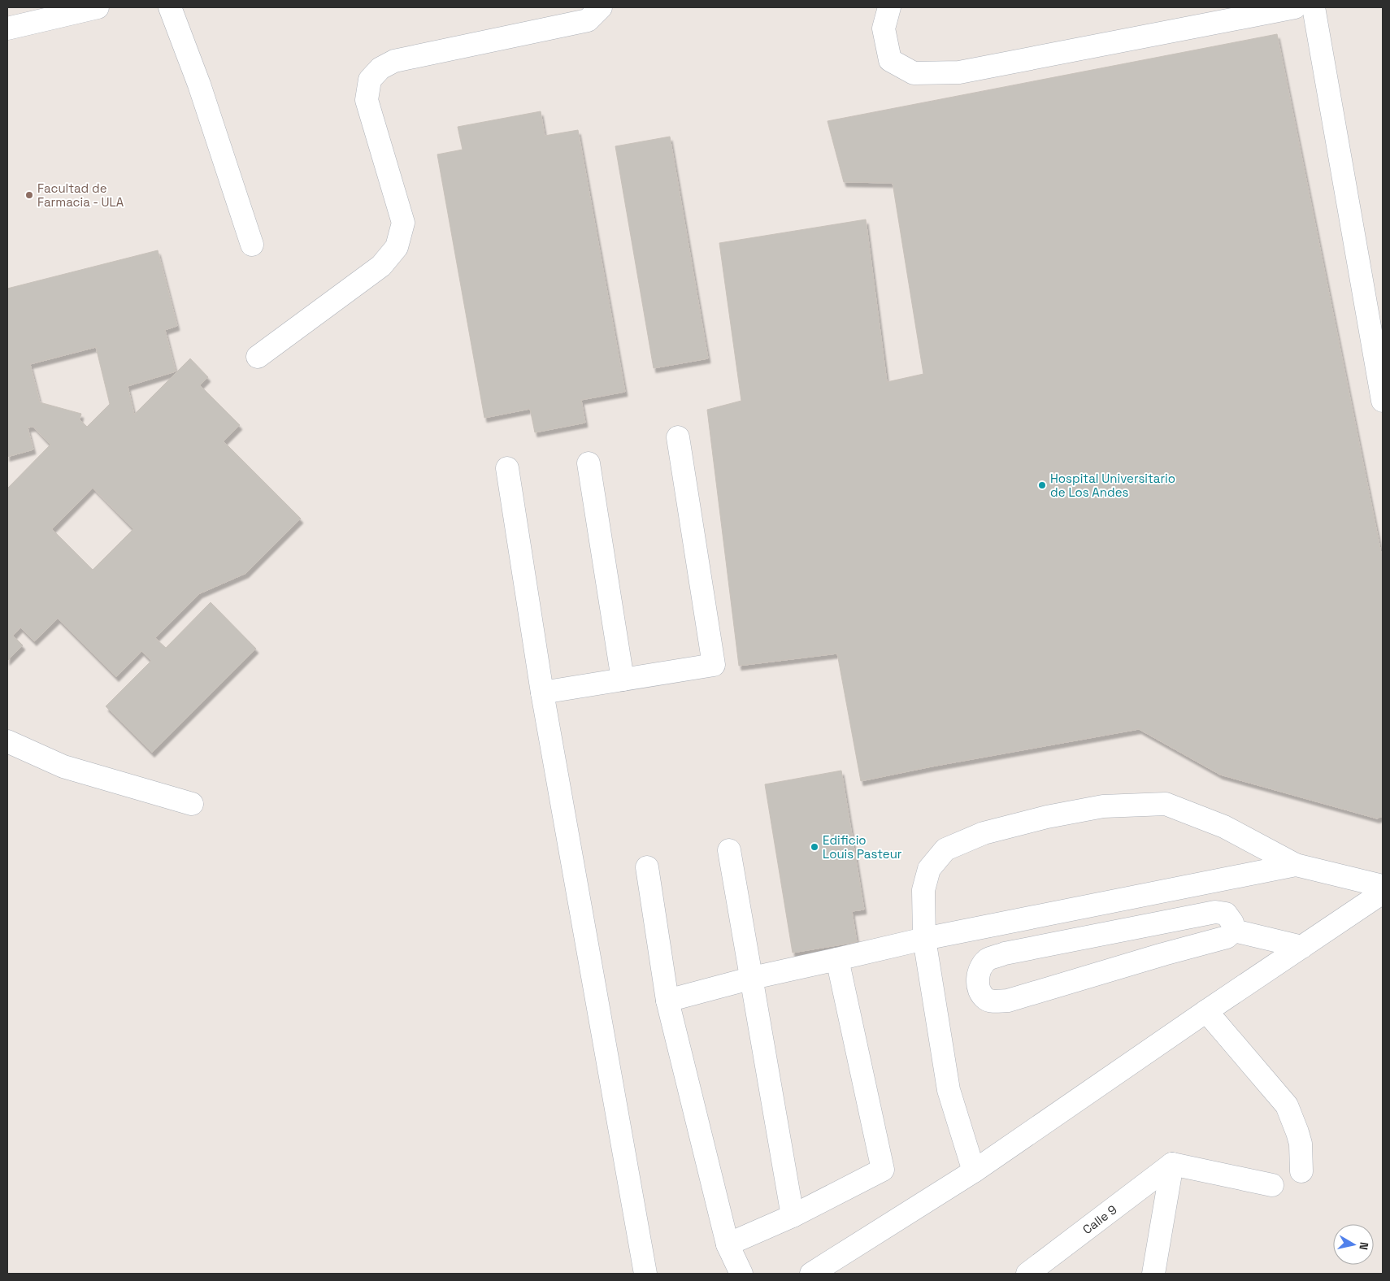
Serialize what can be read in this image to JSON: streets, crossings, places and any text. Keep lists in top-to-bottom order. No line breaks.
{"streets":{"street":["Calle 9"]},"places":["Facultad de Farmacia - ULA","Hospital Universitario de Los Andes","Edificio Louis Pasteur"],"north":"right"}
